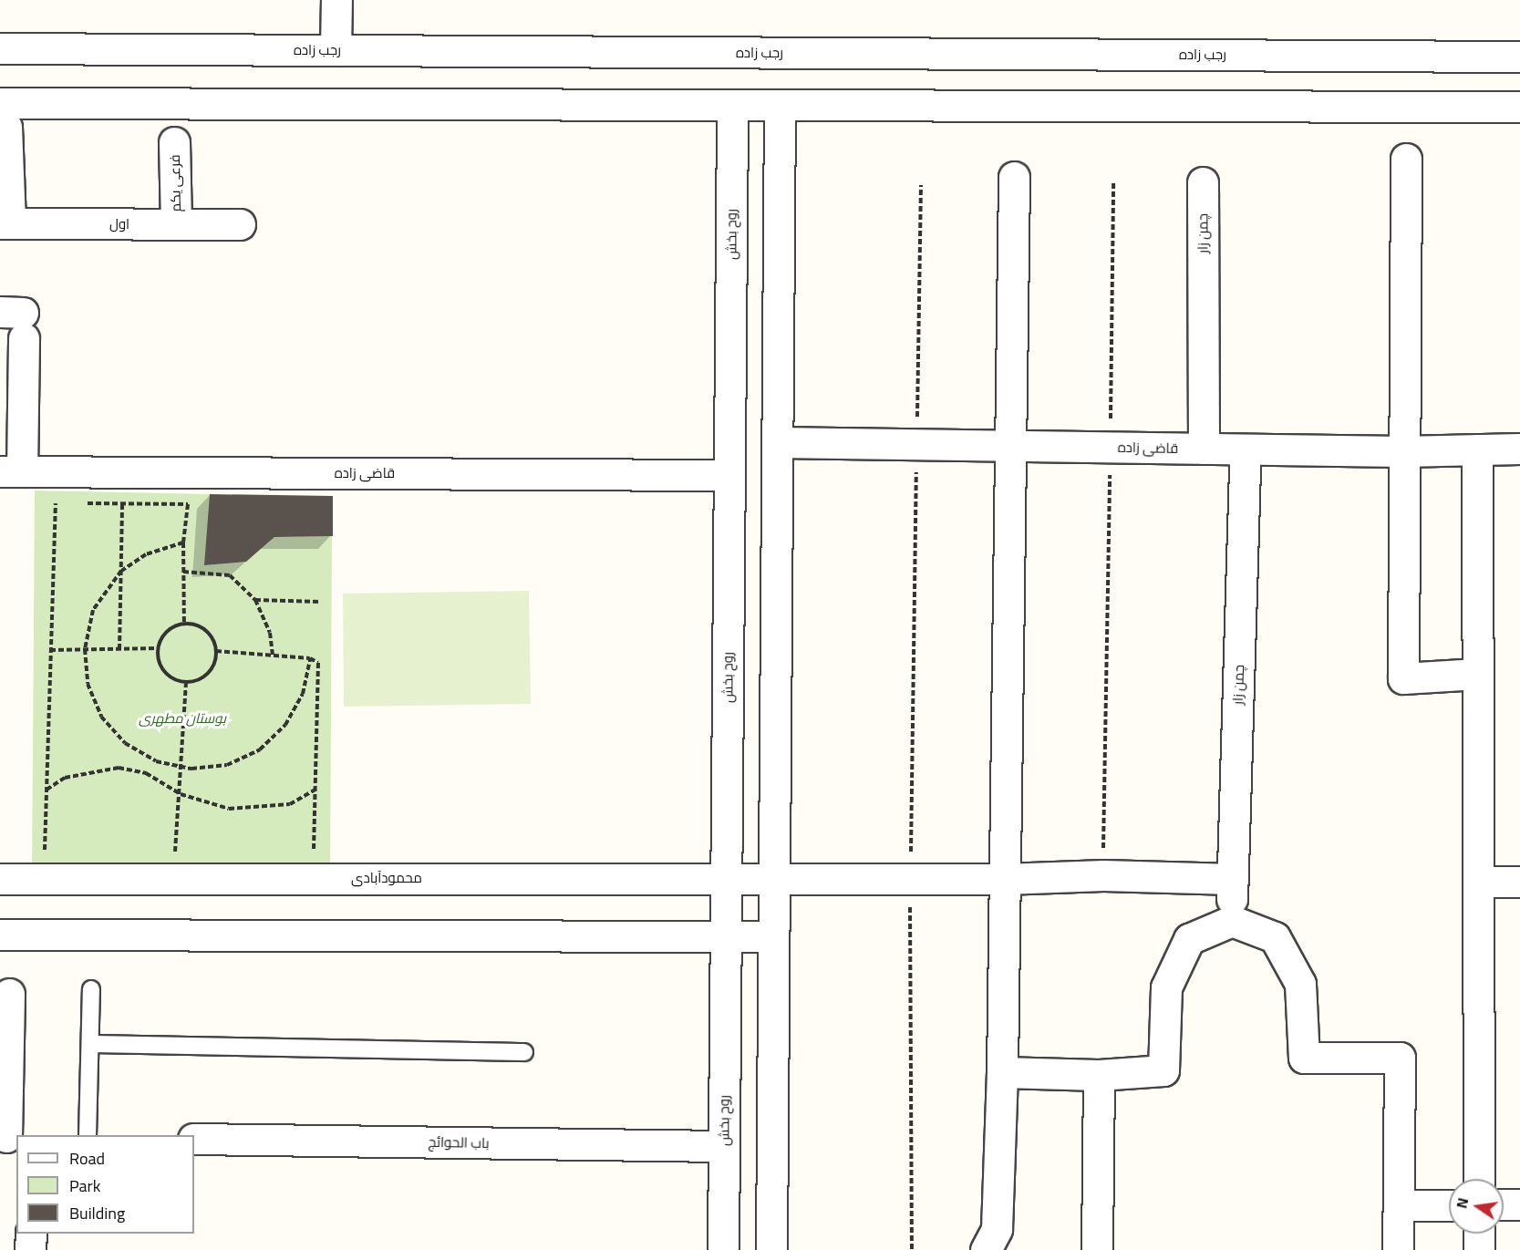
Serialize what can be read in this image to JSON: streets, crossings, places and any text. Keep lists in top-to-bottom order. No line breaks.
{"streets":{"street":["رجب زاده","فرعی یکم","اول","چمن زار","روح بخش","قاضی زاده","محمودآبادی","باب الحوائج"]},"crossings":[["فرعی یکم","اول"],["چمن زار","قاضی زاده"],["چمن زار","محمودآبادی"],["روح بخش","قاضی زاده"],["روح بخش","محمودآبادی"],["روح بخش","باب الحوائج"]],"parks":["بوستان مطهری"],"legend":["Road","Park","Building"],"north":"left"}
